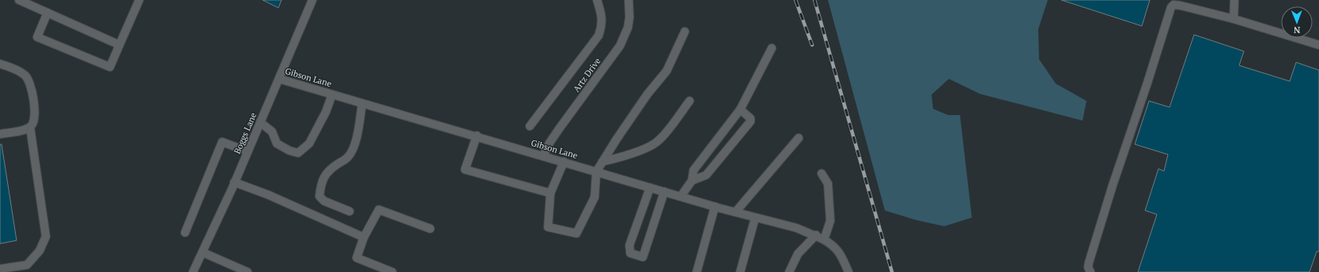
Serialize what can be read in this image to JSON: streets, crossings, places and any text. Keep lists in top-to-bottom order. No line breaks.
{"streets":{"street":["Artz Drive","Gibson Lane","Boggs Lane"]},"crossings":[["Artz Drive","Gibson Lane"],["Gibson Lane","Boggs Lane"]],"north":"bottom"}
